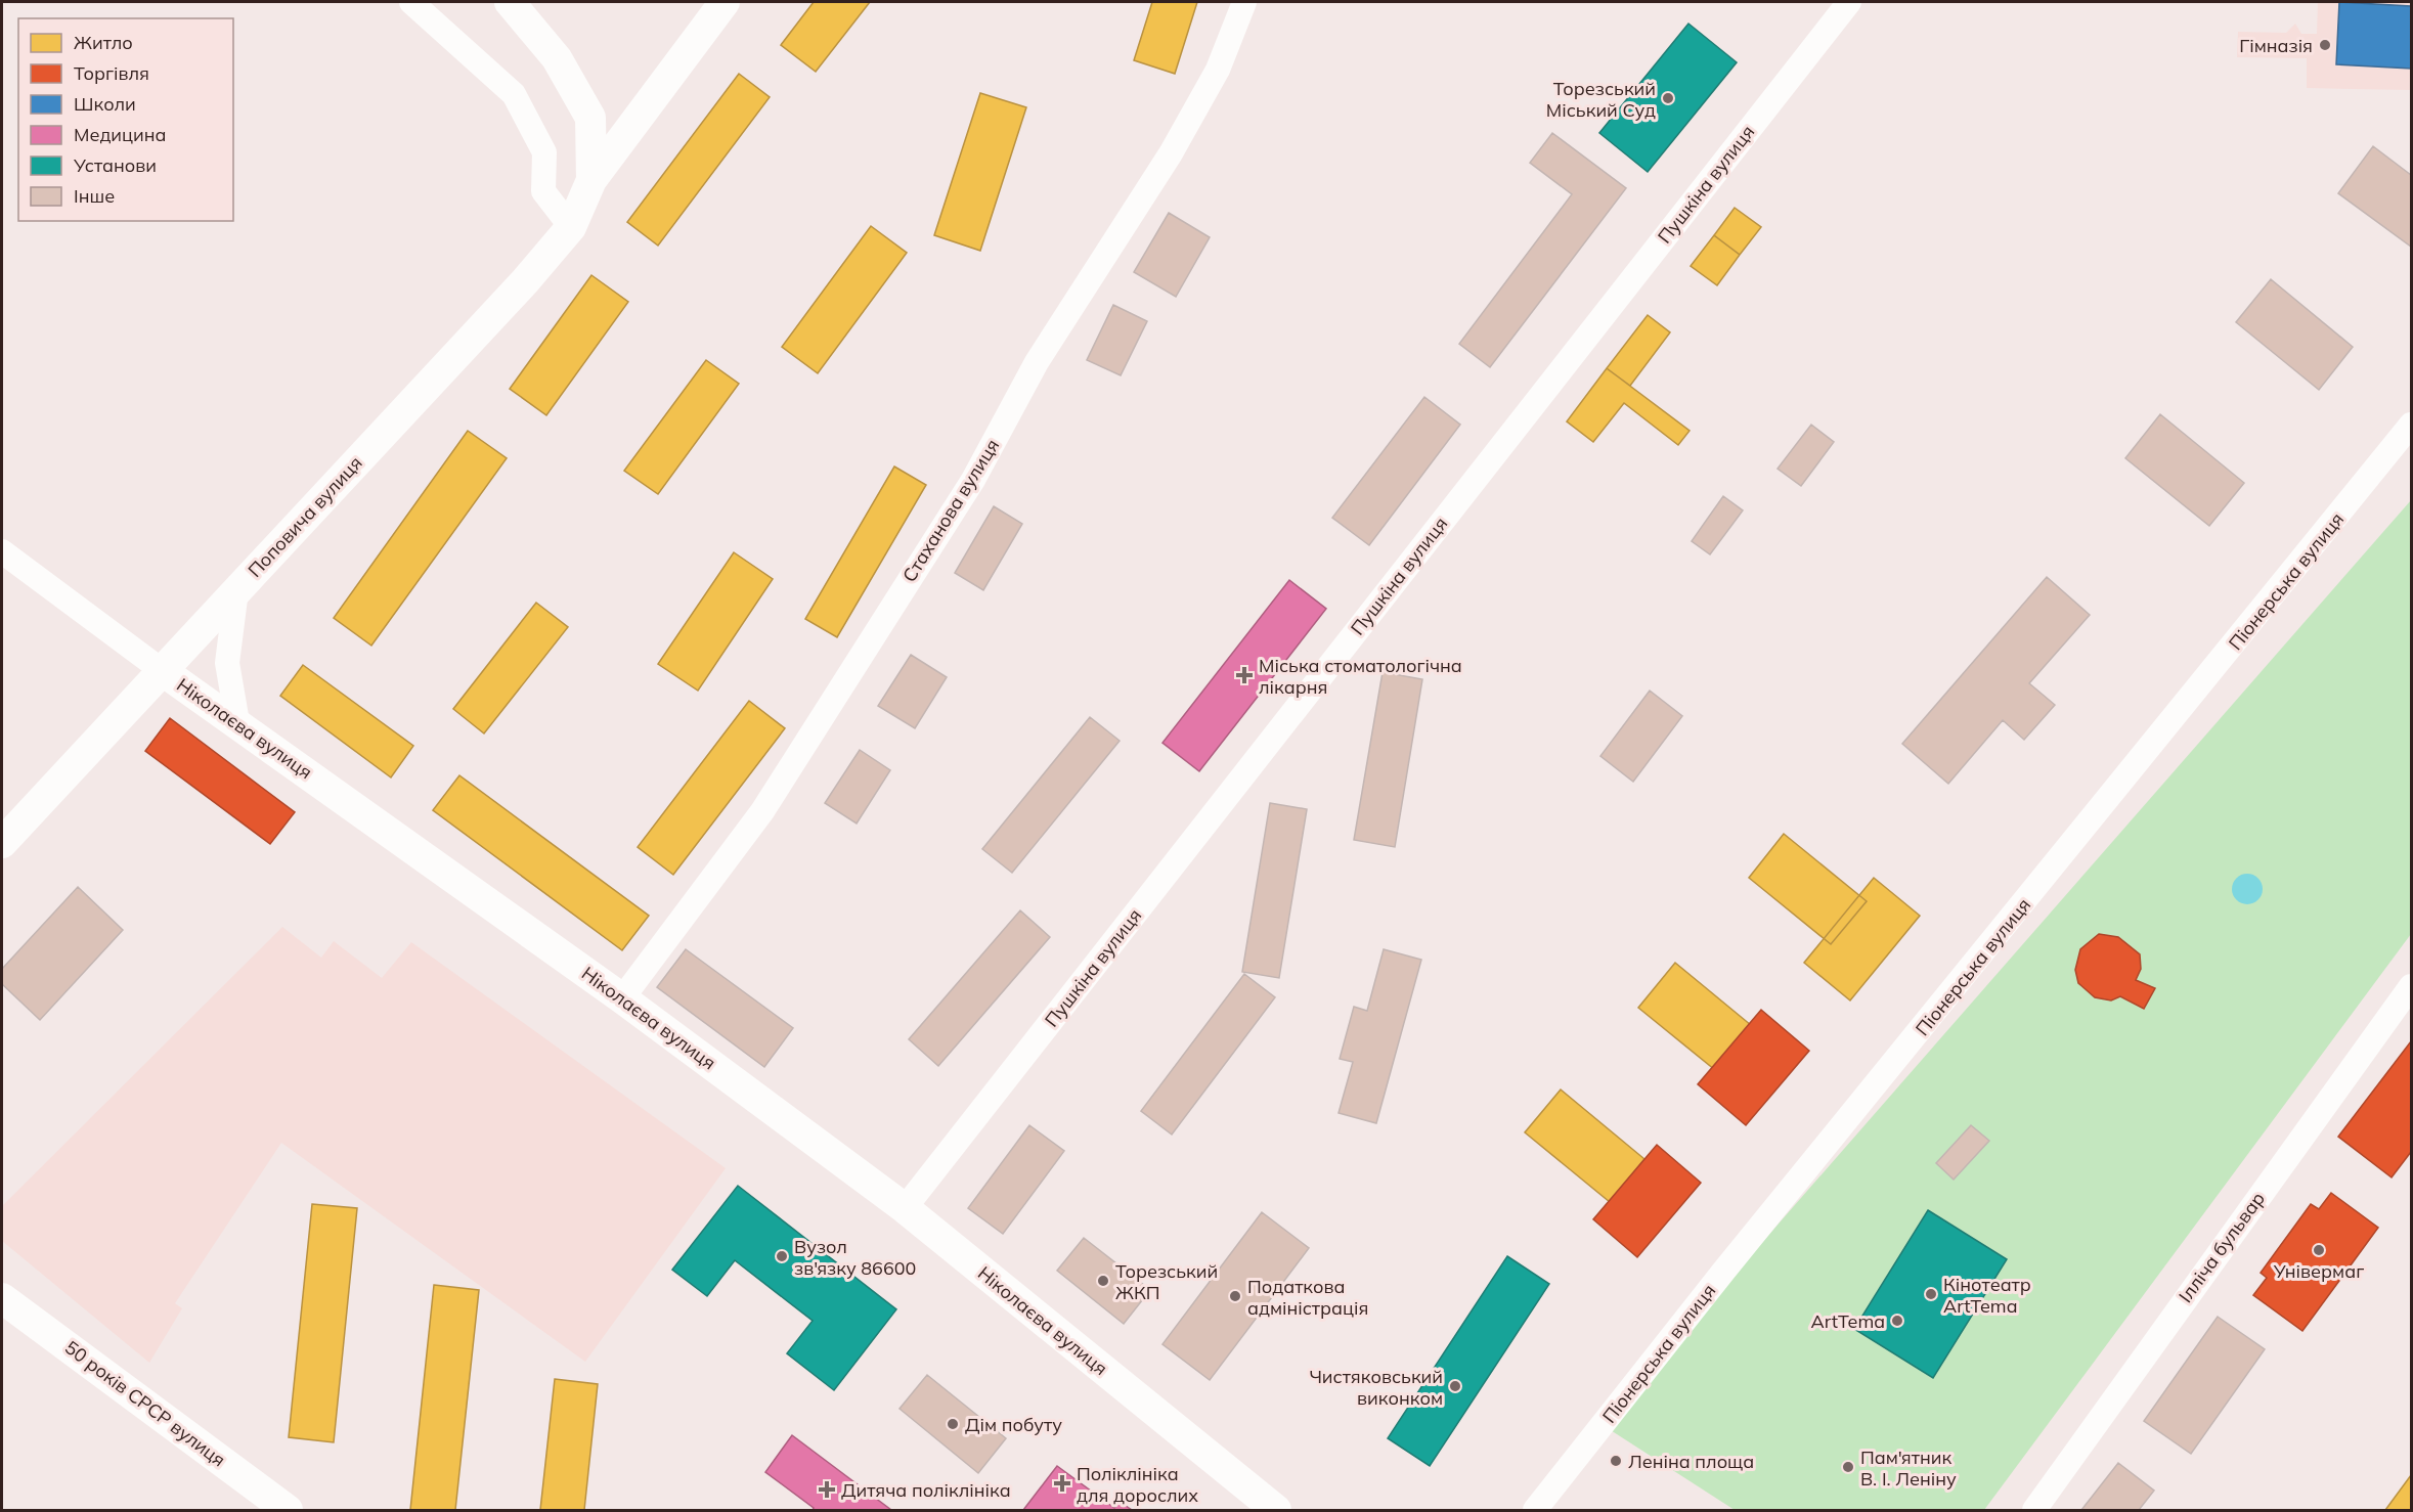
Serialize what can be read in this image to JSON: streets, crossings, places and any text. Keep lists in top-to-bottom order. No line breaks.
{"streets":{"street":["Пушкіна вулиця","Стаханова вулиця","Поповича вулиця","Піонерська вулиця","Ніколаєва вулиця","Ілліча бульвар","50 років СРСР вулиця"]},"crossings":[["Пушкіна вулиця","Ніколаєва вулиця"],["Стаханова вулиця","Ніколаєва вулиця"],["Поповича вулиця","Ніколаєва вулиця"]],"places":{"other":["Гімназія","Торезський Міський Суд","Універмаг","Вузол зв'язку 86600","Торезський ЖКП","Кінотеатр ArtTema","Податкова адміністрація","ArtTema","Чистяковський виконком","Дім побуту","Леніна площа","Пам'ятник В. І. Леніну"],"health":["Міська стоматологічна лікарня","Поліклініка для дорослих","Дитяча поліклініка"]},"legend":["Житло","Торгівля","Школи","Медицина","Установи","Інше"]}
